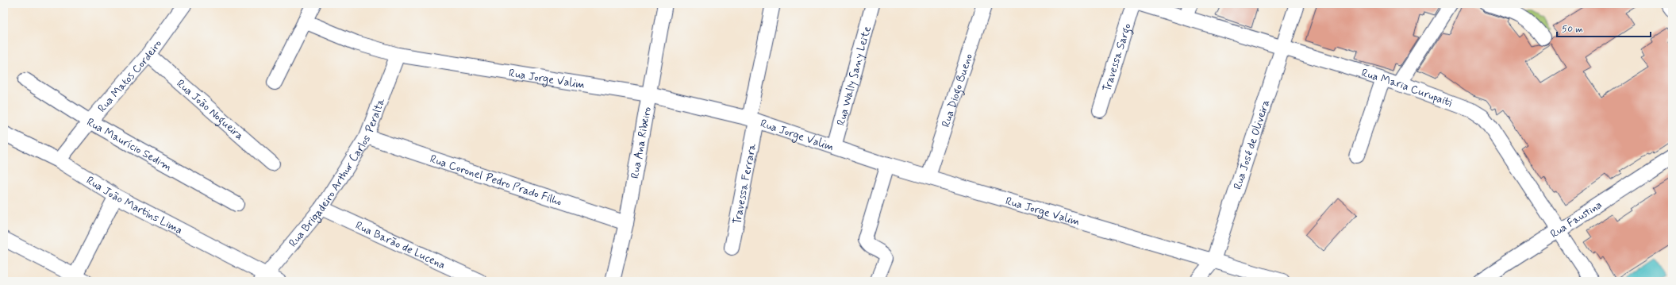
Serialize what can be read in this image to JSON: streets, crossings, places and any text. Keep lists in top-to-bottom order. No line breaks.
{"streets":{"street":["Travessa Sargo","Rua Matos Cordeiro","Rua Wally Sany Leite","Rua Jorge Valim","Rua Maria Curupaiti","Rua Diogo Bueno","Rua João Nogueira","Rua Ana Ribeiro","Rua Maurício Sedim","Rua José de Oliveira","Rua Brigadeiro Arthur Carlos Peralta","Rua Coronel Pedro Prado Filho","Travessa Ferrara","Rua João Martins Lima","Rua Faustina","Rua Barão de Lucena"]},"crossings":[["Rua Matos Cordeiro","Rua João Nogueira"],["Rua Matos Cordeiro","Rua Maurício Sedim"],["Rua Matos Cordeiro","Rua João Martins Lima"],["Rua Wally Sany Leite","Rua Jorge Valim"],["Rua Jorge Valim","Rua Diogo Bueno"],["Rua Jorge Valim","Rua Ana Ribeiro"],["Rua Jorge Valim","Rua José de Oliveira"],["Rua Jorge Valim","Rua Brigadeiro Arthur Carlos Peralta"],["Rua Jorge Valim","Travessa Ferrara"],["Rua Maria Curupaiti","Rua José de Oliveira"],["Rua Maria Curupaiti","Rua Faustina"],["Rua Ana Ribeiro","Rua Coronel Pedro Prado Filho"],["Rua Brigadeiro Arthur Carlos Peralta","Rua Coronel Pedro Prado Filho"],["Rua Brigadeiro Arthur Carlos Peralta","Rua João Martins Lima"],["Rua Brigadeiro Arthur Carlos Peralta","Rua Barão de Lucena"]],"scale_bar":"50 m"}
